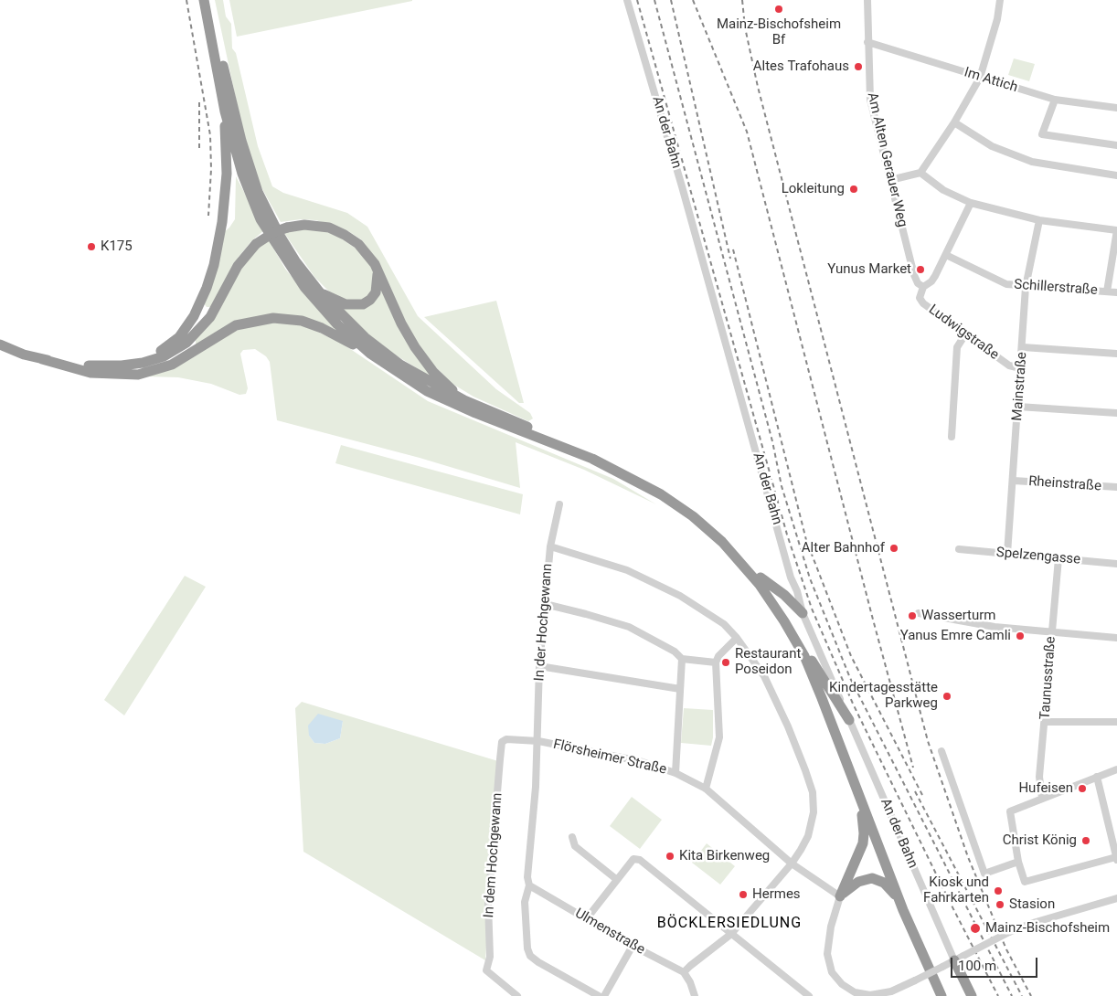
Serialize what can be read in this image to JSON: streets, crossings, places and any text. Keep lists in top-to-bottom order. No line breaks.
{"streets":{"street":["Im Attich","An der Bahn","Am Alten Gerauer Weg","Schillerstraße","Ludwigstraße","Mainstraße","Rheinstraße","Spelzengasse","In der Hochgewann","Taunusstraße","Flörsheimer Straße","In dem Hochgewann","Ulmenstraße"]},"crossings":[["Im Attich","Am Alten Gerauer Weg"],["Am Alten Gerauer Weg","Ludwigstraße"],["Schillerstraße","Mainstraße"],["Ludwigstraße","Mainstraße"],["Mainstraße","Rheinstraße"],["Mainstraße","Spelzengasse"],["Spelzengasse","Taunusstraße"],["In der Hochgewann","Flörsheimer Straße"],["Flörsheimer Straße","In dem Hochgewann"]],"districts":["BÖCKLERSIEDLUNG"],"places":["Mainz-Bischofsheim Bf","Altes Trafohaus","Lokleitung","K175","Yunus Market","Alter Bahnhof","Wasserturm","Yanus Emre Camli","Restaurant Poseidon","Kindertagesstätte Parkweg","Hufeisen","Christ König","Kita Birkenweg","Kiosk und Fahrkarten","Hermes","Stasion","Mainz-Bischofsheim"],"scale_bar":"100 m"}
